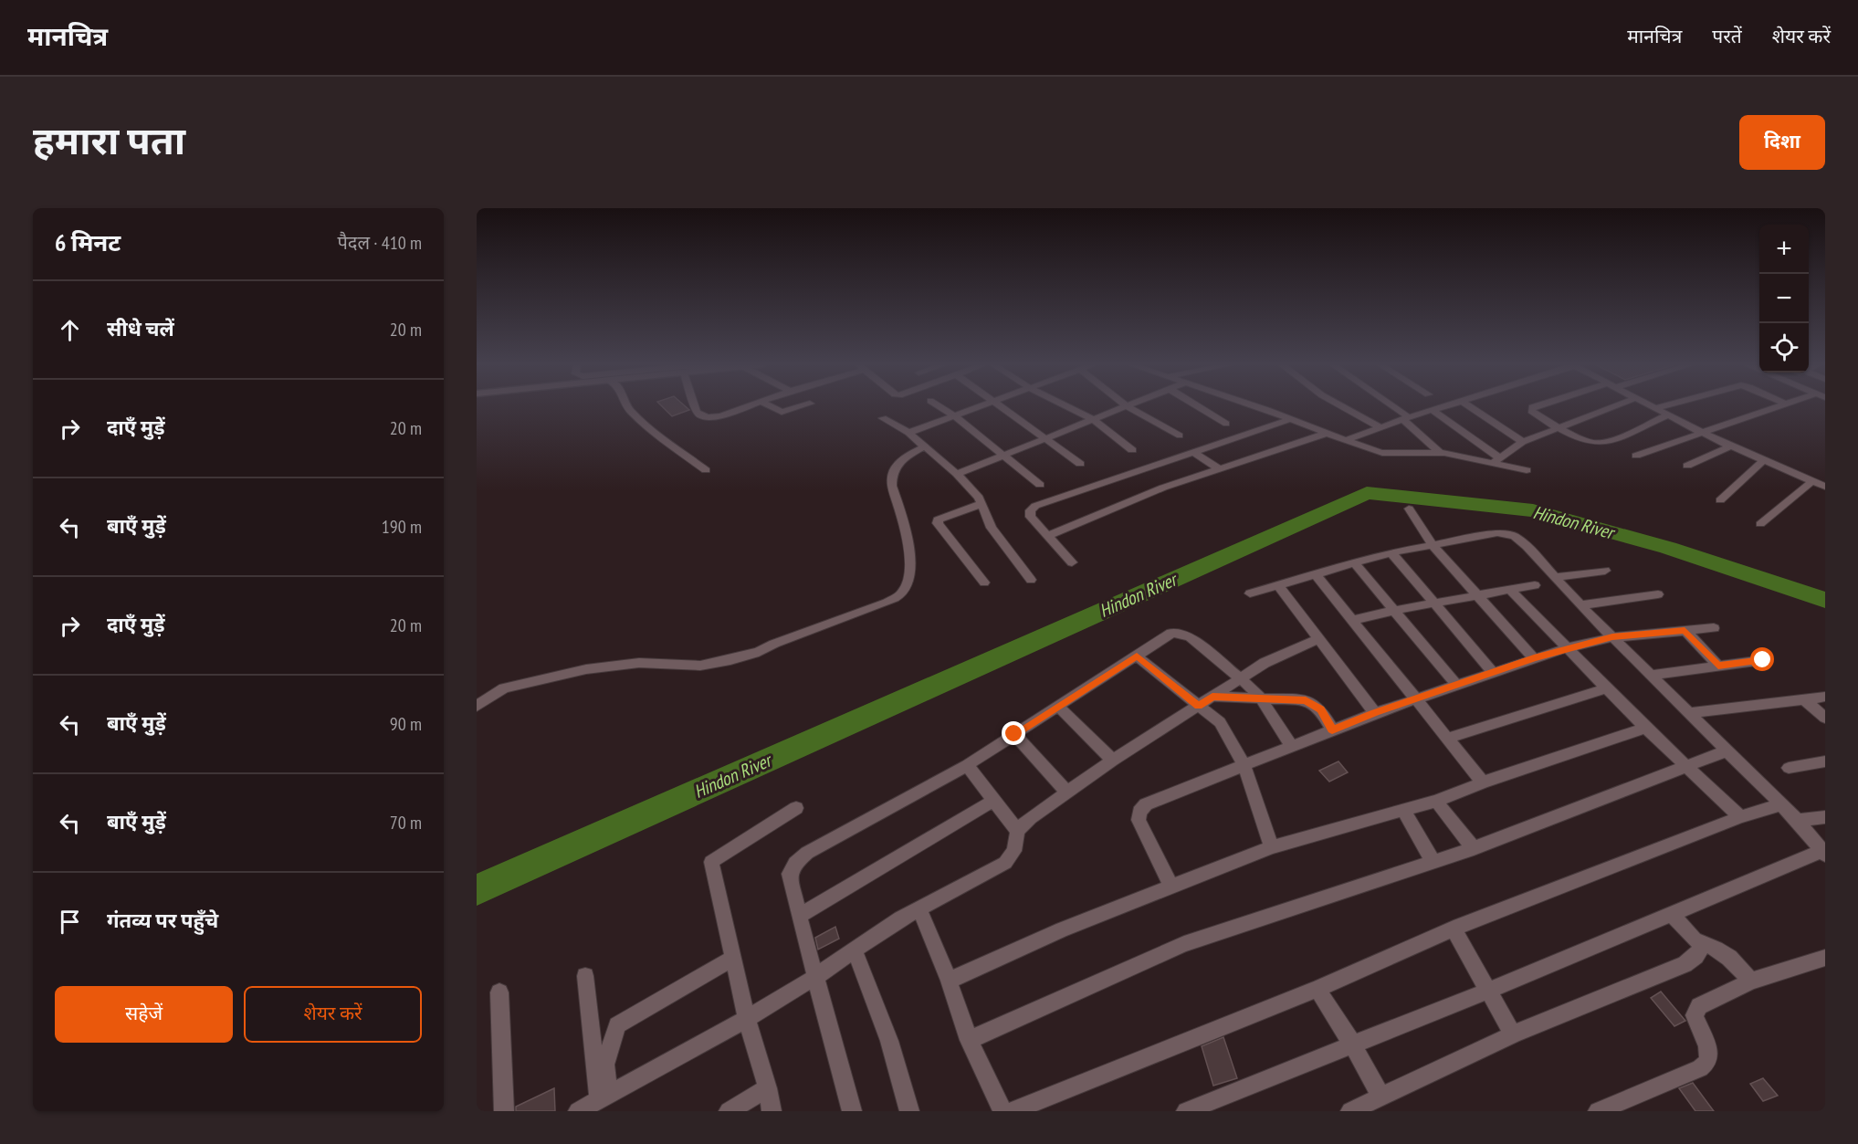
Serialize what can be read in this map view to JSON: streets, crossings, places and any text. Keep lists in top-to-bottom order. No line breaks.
{"water":["Hindon River"],"page":{"header":"मानचित्र","nav":["मानचित्र","परतें","शेयर करें"],"title":"हमारा पता","buttons":["दिशा",["सहेजें","शेयर करें"]],"heading":["6 मिनट","पैदल · 410 m"],"map_buttons":["+","−"],"list":[["सीधे चलें","20 m"],["दाएँ मुड़ें","20 m"],["बाएँ मुड़ें","190 m"],["दाएँ मुड़ें","20 m"],["बाएँ मुड़ें","90 m"],["बाएँ मुड़ें","70 m"],"गंतव्य पर पहुँचे"]}}
